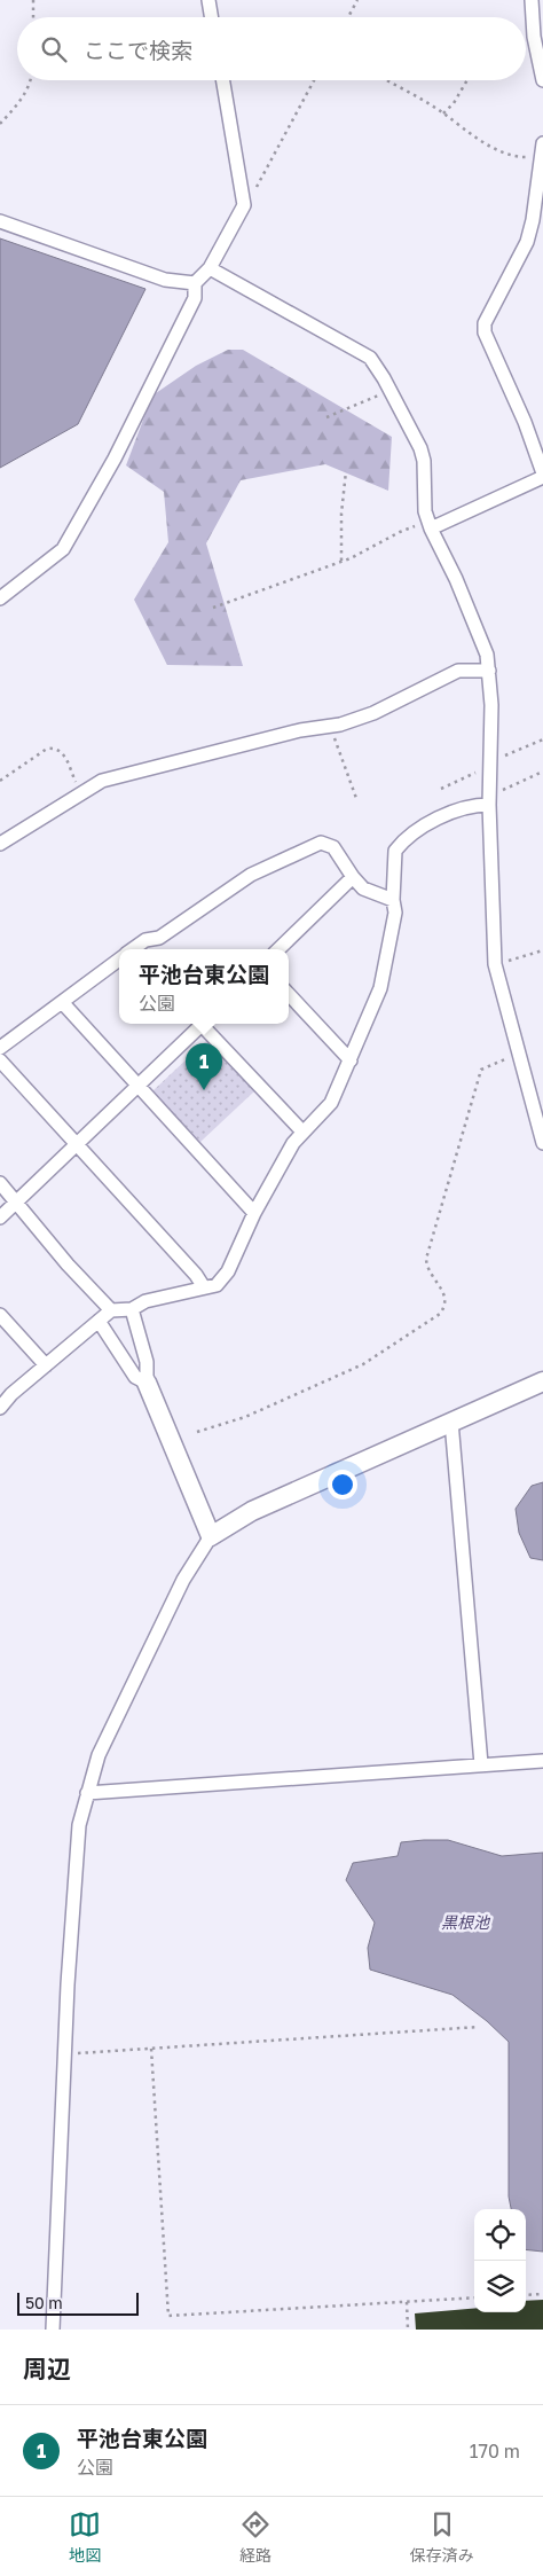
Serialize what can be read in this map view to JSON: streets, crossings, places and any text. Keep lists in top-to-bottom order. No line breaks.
{"water":["黒根池"],"scale_bar":"50 m","page":{"search":"ここで検索","popup":["平池台東公園","公園"],"pins":"1","scale":"50 m","heading":"周辺","list":[{"mark":"1","name":"平池台東公園","note":"公園","value":"170 m"}],"nav":["地図","経路","保存済み"]}}
